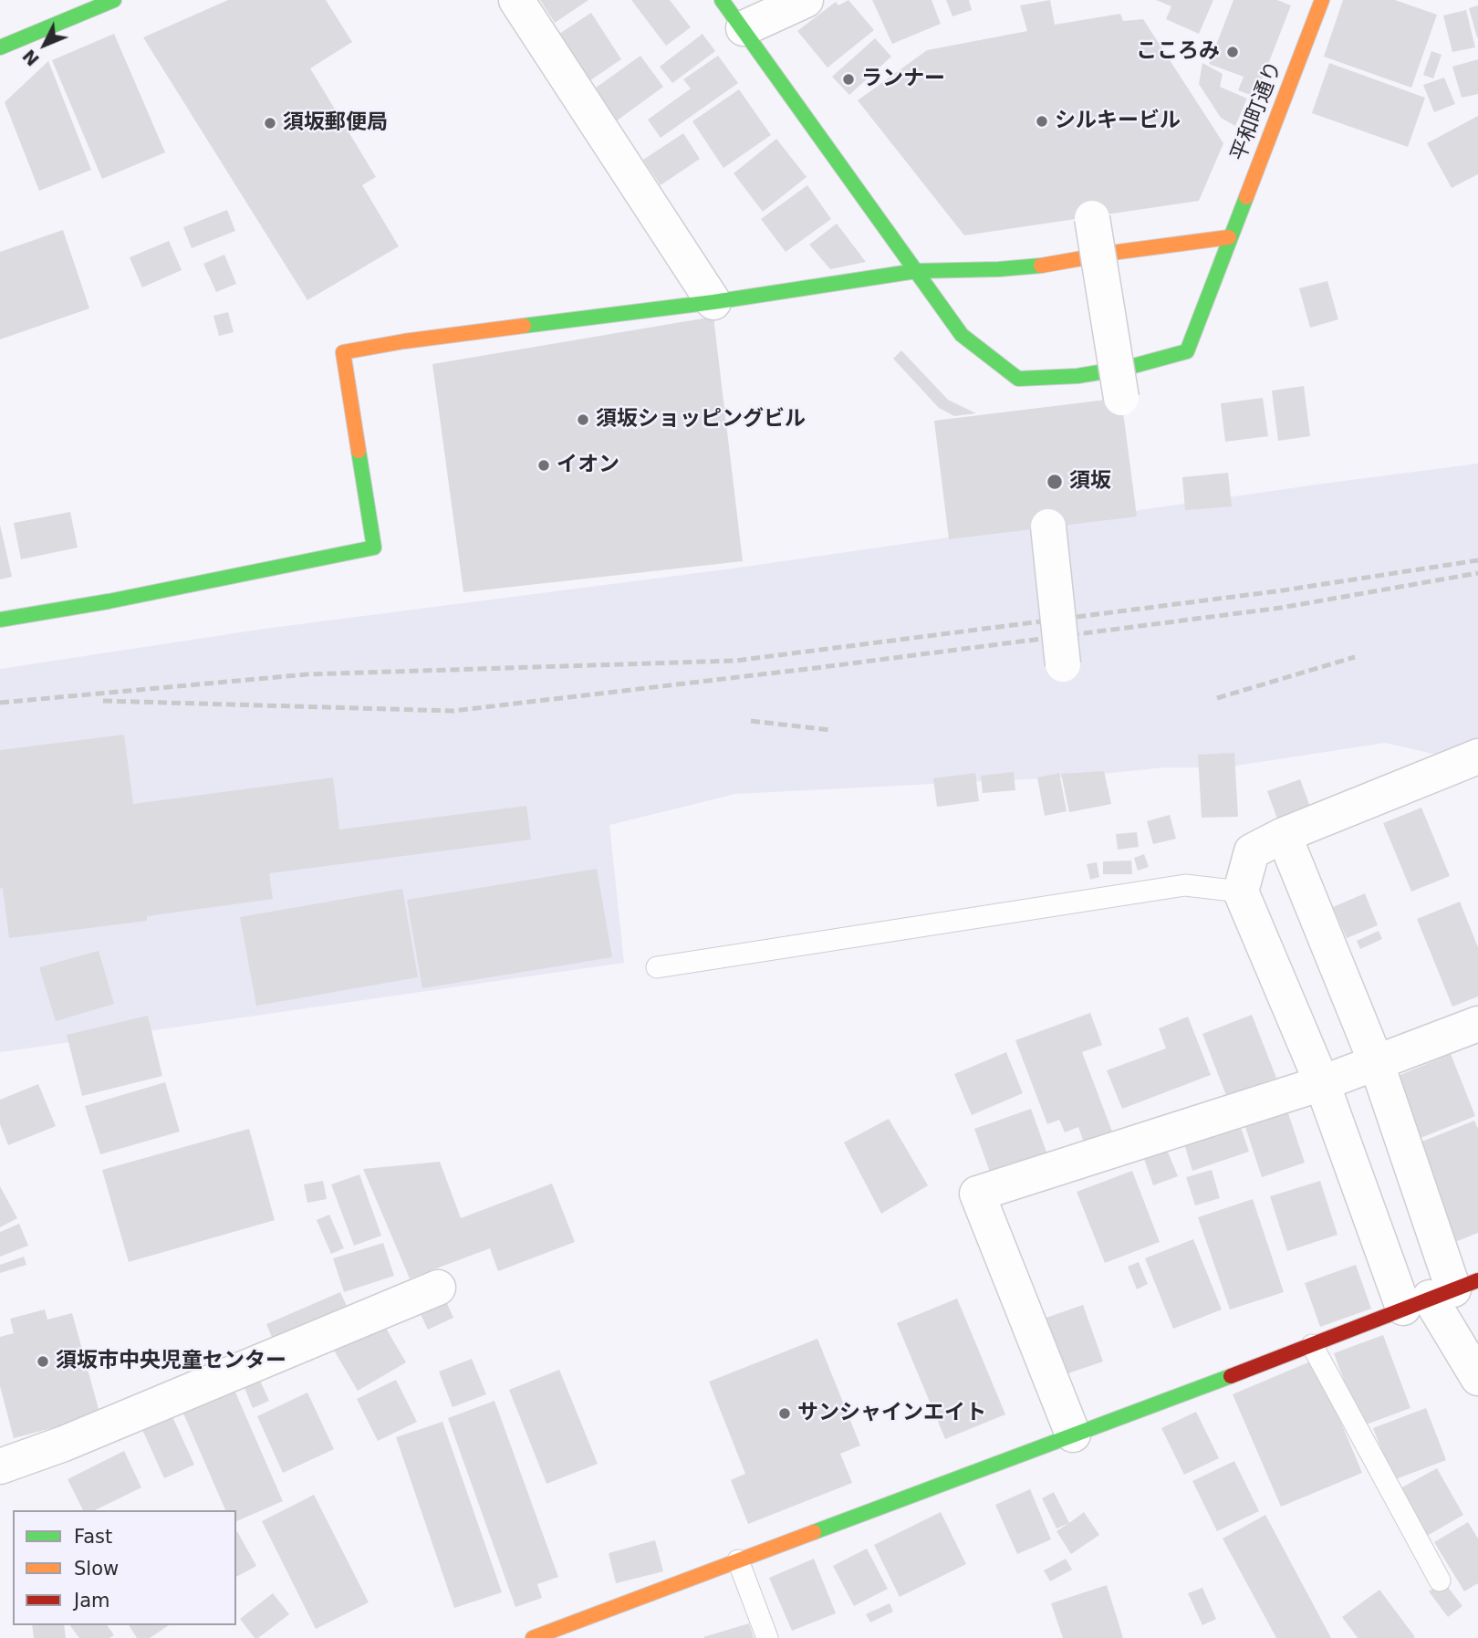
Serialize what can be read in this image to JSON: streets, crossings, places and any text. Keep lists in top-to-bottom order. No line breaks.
{"streets":{"street":["平和町通り"]},"places":["こころみ","ランナー","シルキービル","須坂郵便局","須坂ショッピングビル","イオン","須坂","須坂市中央児童センター","サンシャインエイト"],"legend":["Fast","Slow","Jam"],"north":"bottom left"}
